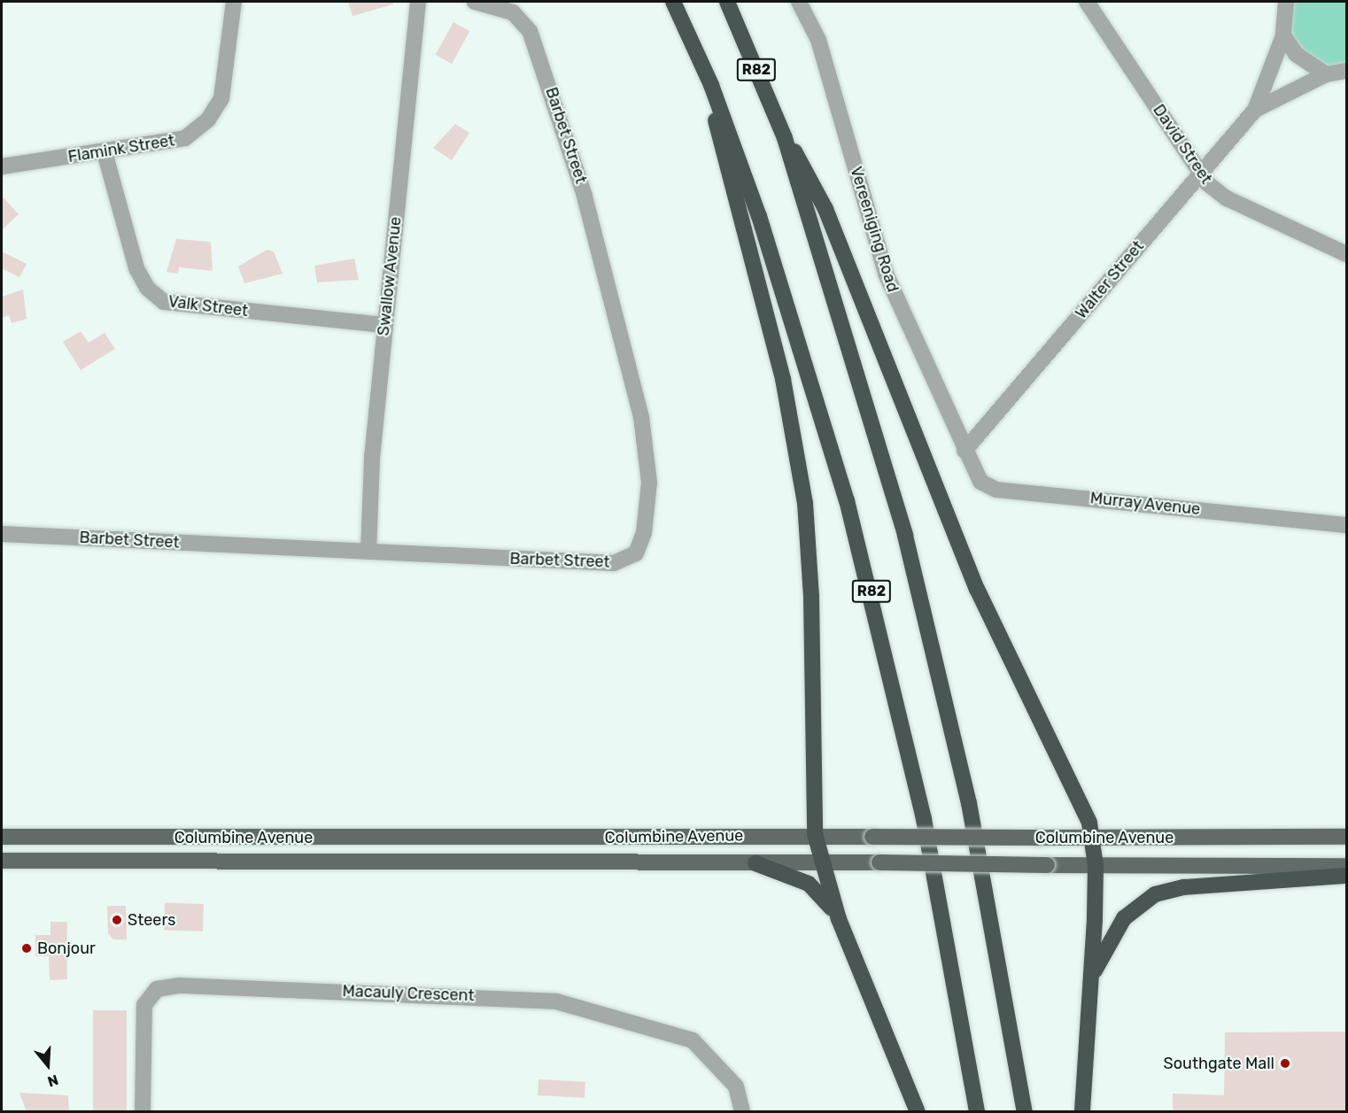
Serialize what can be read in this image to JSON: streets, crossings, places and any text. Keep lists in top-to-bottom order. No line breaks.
{"streets":{"highway":["R82"],"main road":["Columbine Avenue"],"street":["Barbet Street","David Street","Flamink Street","Vereeniging Road","Swallow Avenue","Walter Street","Valk Street","Murray Avenue","Macauly Crescent"]},"crossings":[["Barbet Street","Swallow Avenue"],["David Street","Walter Street"],["Flamink Street","Valk Street"],["Vereeniging Road","Walter Street"],["Vereeniging Road","Murray Avenue"],["Swallow Avenue","Valk Street"],["Walter Street","Murray Avenue"]],"places":["Steers","Bonjour","Southgate Mall"],"north":"bottom"}
